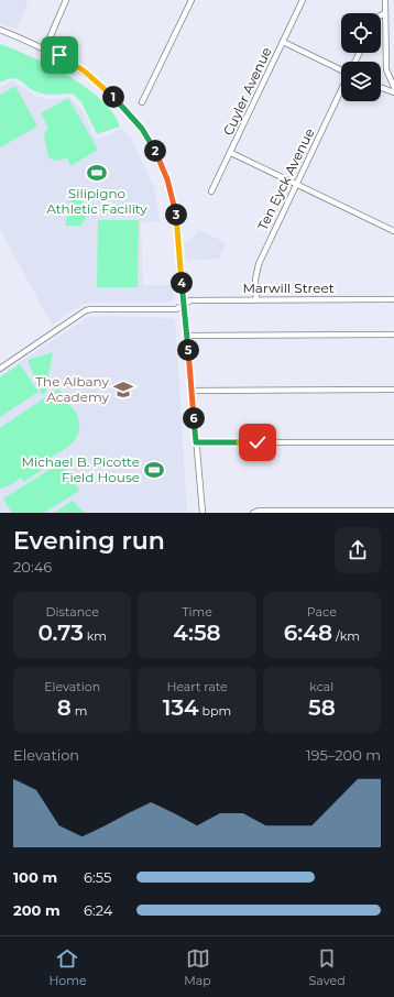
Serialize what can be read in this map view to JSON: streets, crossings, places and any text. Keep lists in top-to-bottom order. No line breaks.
{"streets":{"street":["Cuyler Avenue","Ten Eyck Avenue","Marwill Street"]},"crossings":[["Ten Eyck Avenue","Marwill Street"]],"places":{"sports":["Silipigno Athletic Facility","Michael B. Picotte Field House"],"school or university":["The Albany Academy"]},"page":{"pins":["1","2","3","4","5","6"],"heading":["Evening run","20:46"],"stats":[["Distance","0.73 km"],["Time","4:58"],["Pace","6:48 /km"],["Elevation","8 m"],["Heart rate","134 bpm"],["kcal","58"]],"chart":["Elevation","195–200 m"],"list":[{"name":"100 m","note":"6:55"},{"name":"200 m","note":"6:24"}],"tabs":["Home","Map","Saved"]}}
